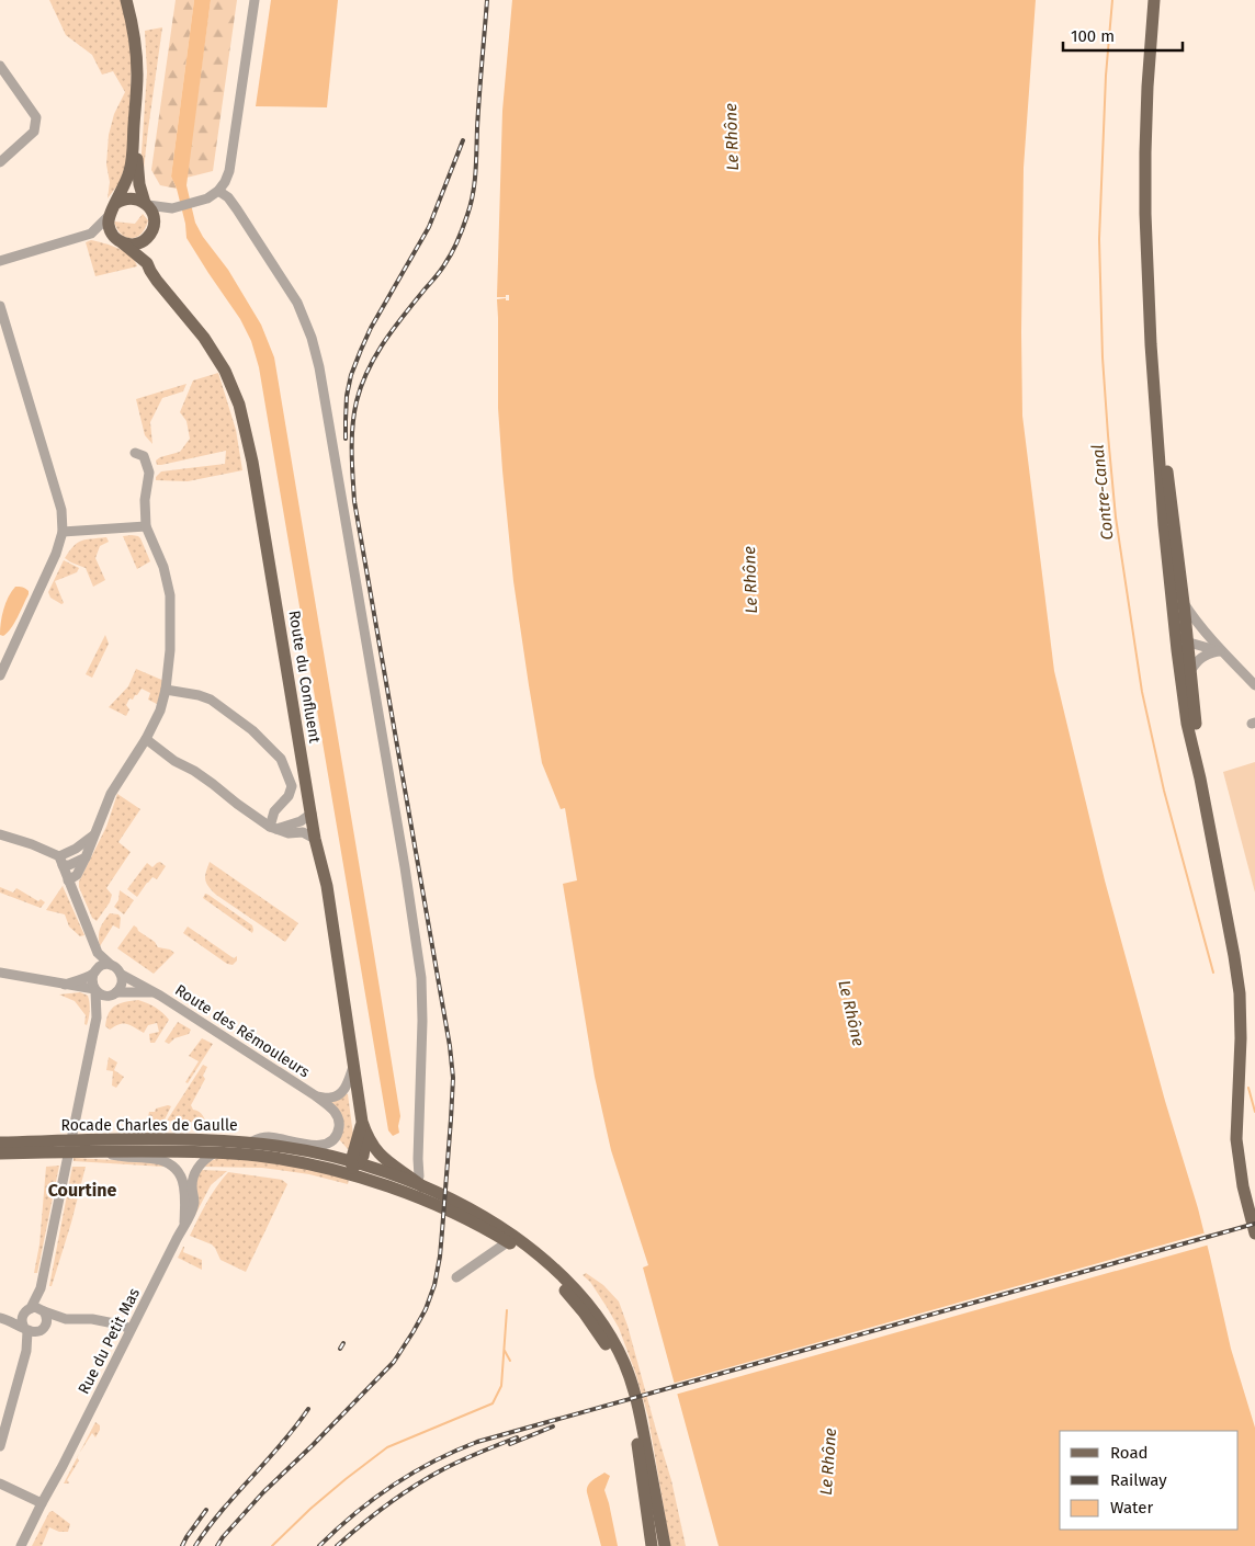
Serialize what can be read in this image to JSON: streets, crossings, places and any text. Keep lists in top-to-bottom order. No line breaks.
{"streets":{"main road":["Route du Confluent","Rocade Charles de Gaulle"],"street":["Route des Rémouleurs","Rue du Petit Mas"]},"crossings":[["Route des Rémouleurs","Rocade Charles de Gaulle"],["Rocade Charles de Gaulle","Rue du Petit Mas"]],"districts":["Courtine"],"water":["Le Rhône","Contre-Canal"],"legend":["Road","Railway","Water"],"scale_bar":"100 m"}
